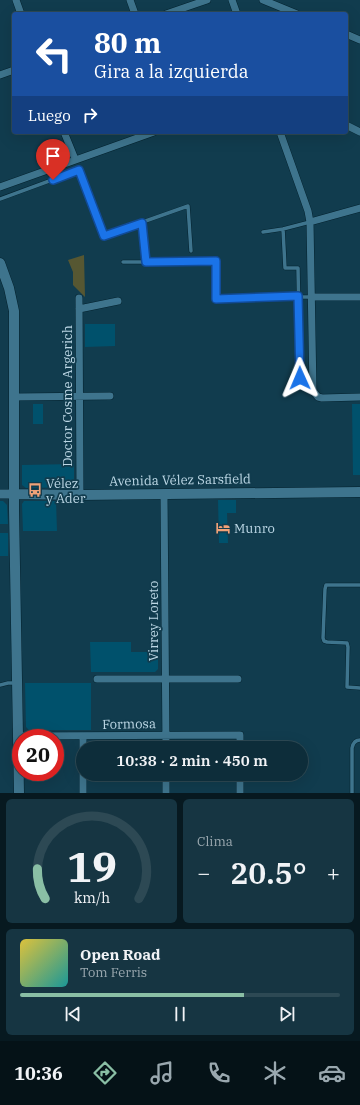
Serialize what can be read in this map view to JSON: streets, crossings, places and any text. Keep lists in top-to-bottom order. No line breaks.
{"streets":{"main road":["Avenida Vélez Sarsfield"],"street":["Doctor Cosme Argerich","Virrey Loreto","Formosa"]},"crossings":[["Doctor Cosme Argerich","Avenida Vélez Sarsfield"],["Avenida Vélez Sarsfield","Virrey Loreto"],["Virrey Loreto","Formosa"]],"places":{"bus stop":["Vélez y Ader"],"hotel":["Munro"]},"page":{"turn":["80 m","Gira a la izquierda"],"then":"Luego","limit":"20","trip":"10:38 · 2 min · 450 m","tile":"Clima","heat":["−","20.5°","+"],"song":["Open Road","Tom Ferris"],"tabs":"10:36","gauge":["19","km/h"]}}
